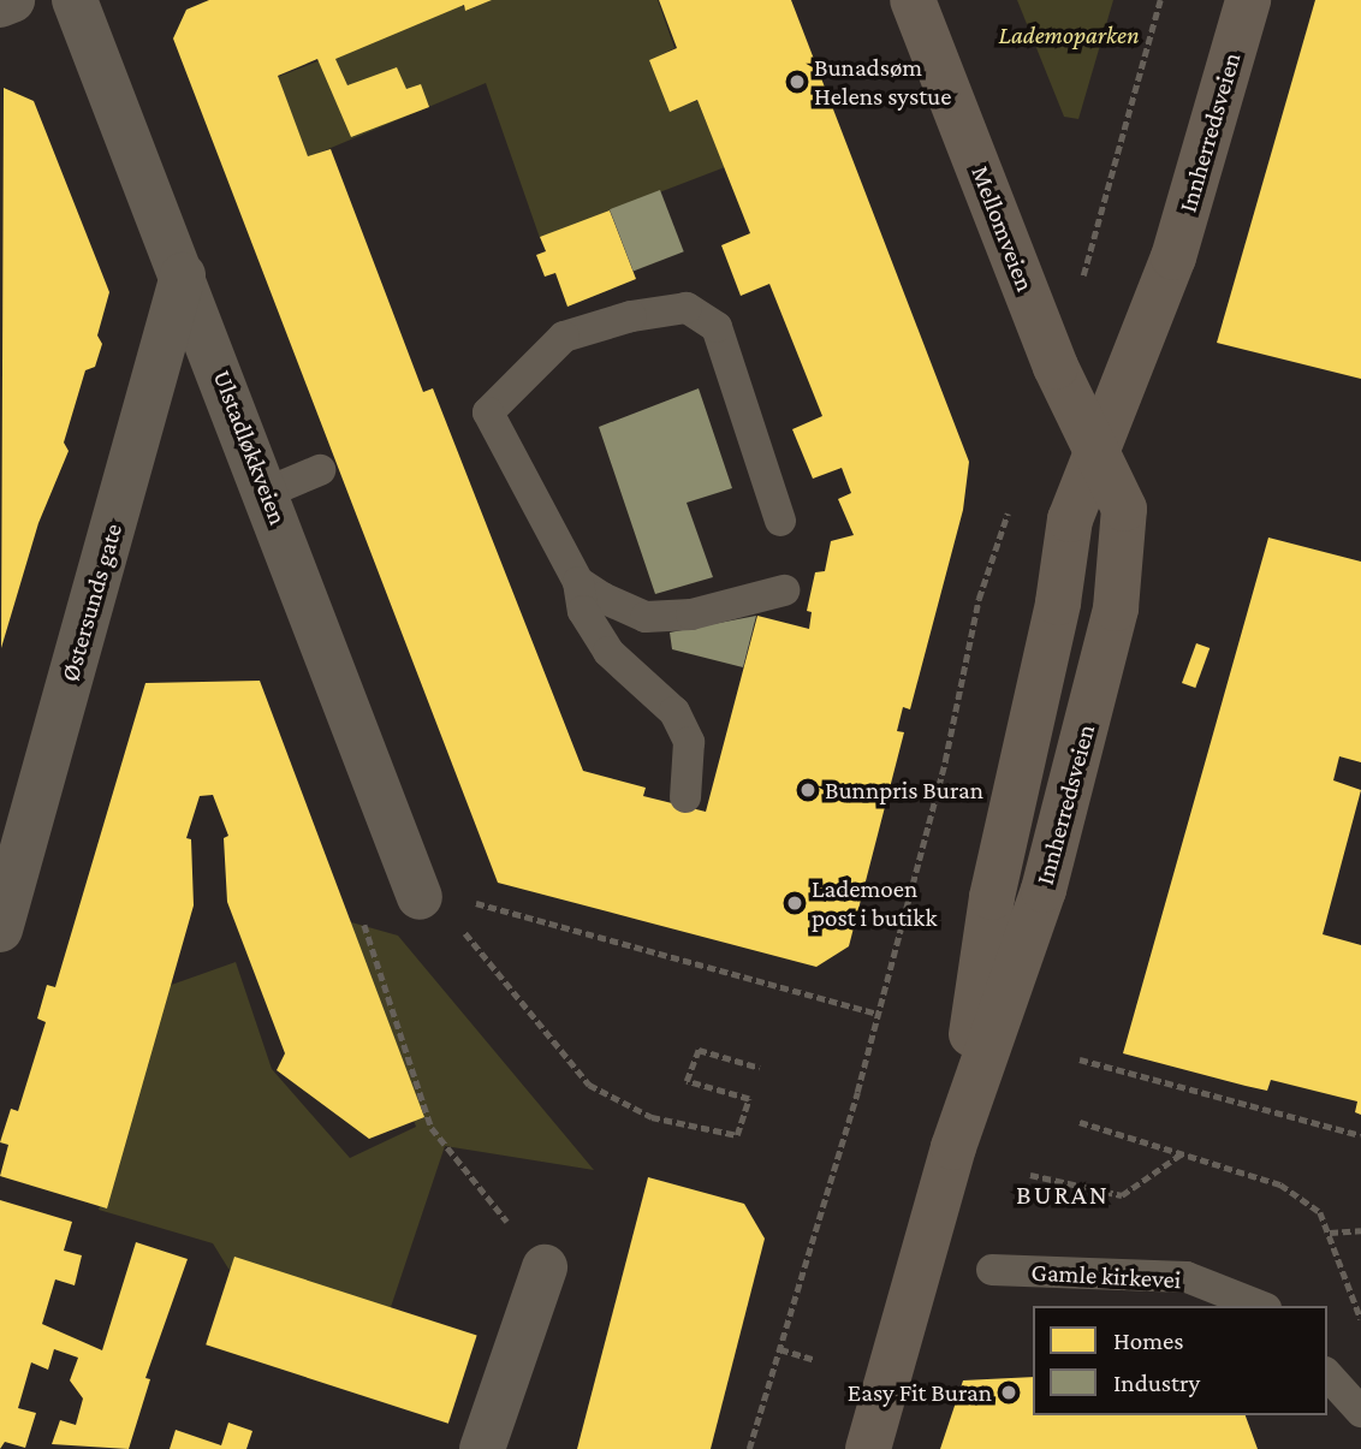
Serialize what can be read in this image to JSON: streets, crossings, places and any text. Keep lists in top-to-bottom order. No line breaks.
{"streets":{"main road":["Innherredsveien","Mellomveien"],"street":["Ulstadløkkveien","Østersunds gate"],"lane":["Gamle kirkevei"]},"crossings":[["Innherredsveien","Mellomveien"],["Ulstadløkkveien","Østersunds gate"]],"districts":["BURAN"],"parks":["Lademoparken"],"places":["Bunadsøm Helens systue","Bunnpris Buran","Lademoen post i butikk","Easy Fit Buran"],"legend":["Homes","Industry"]}
